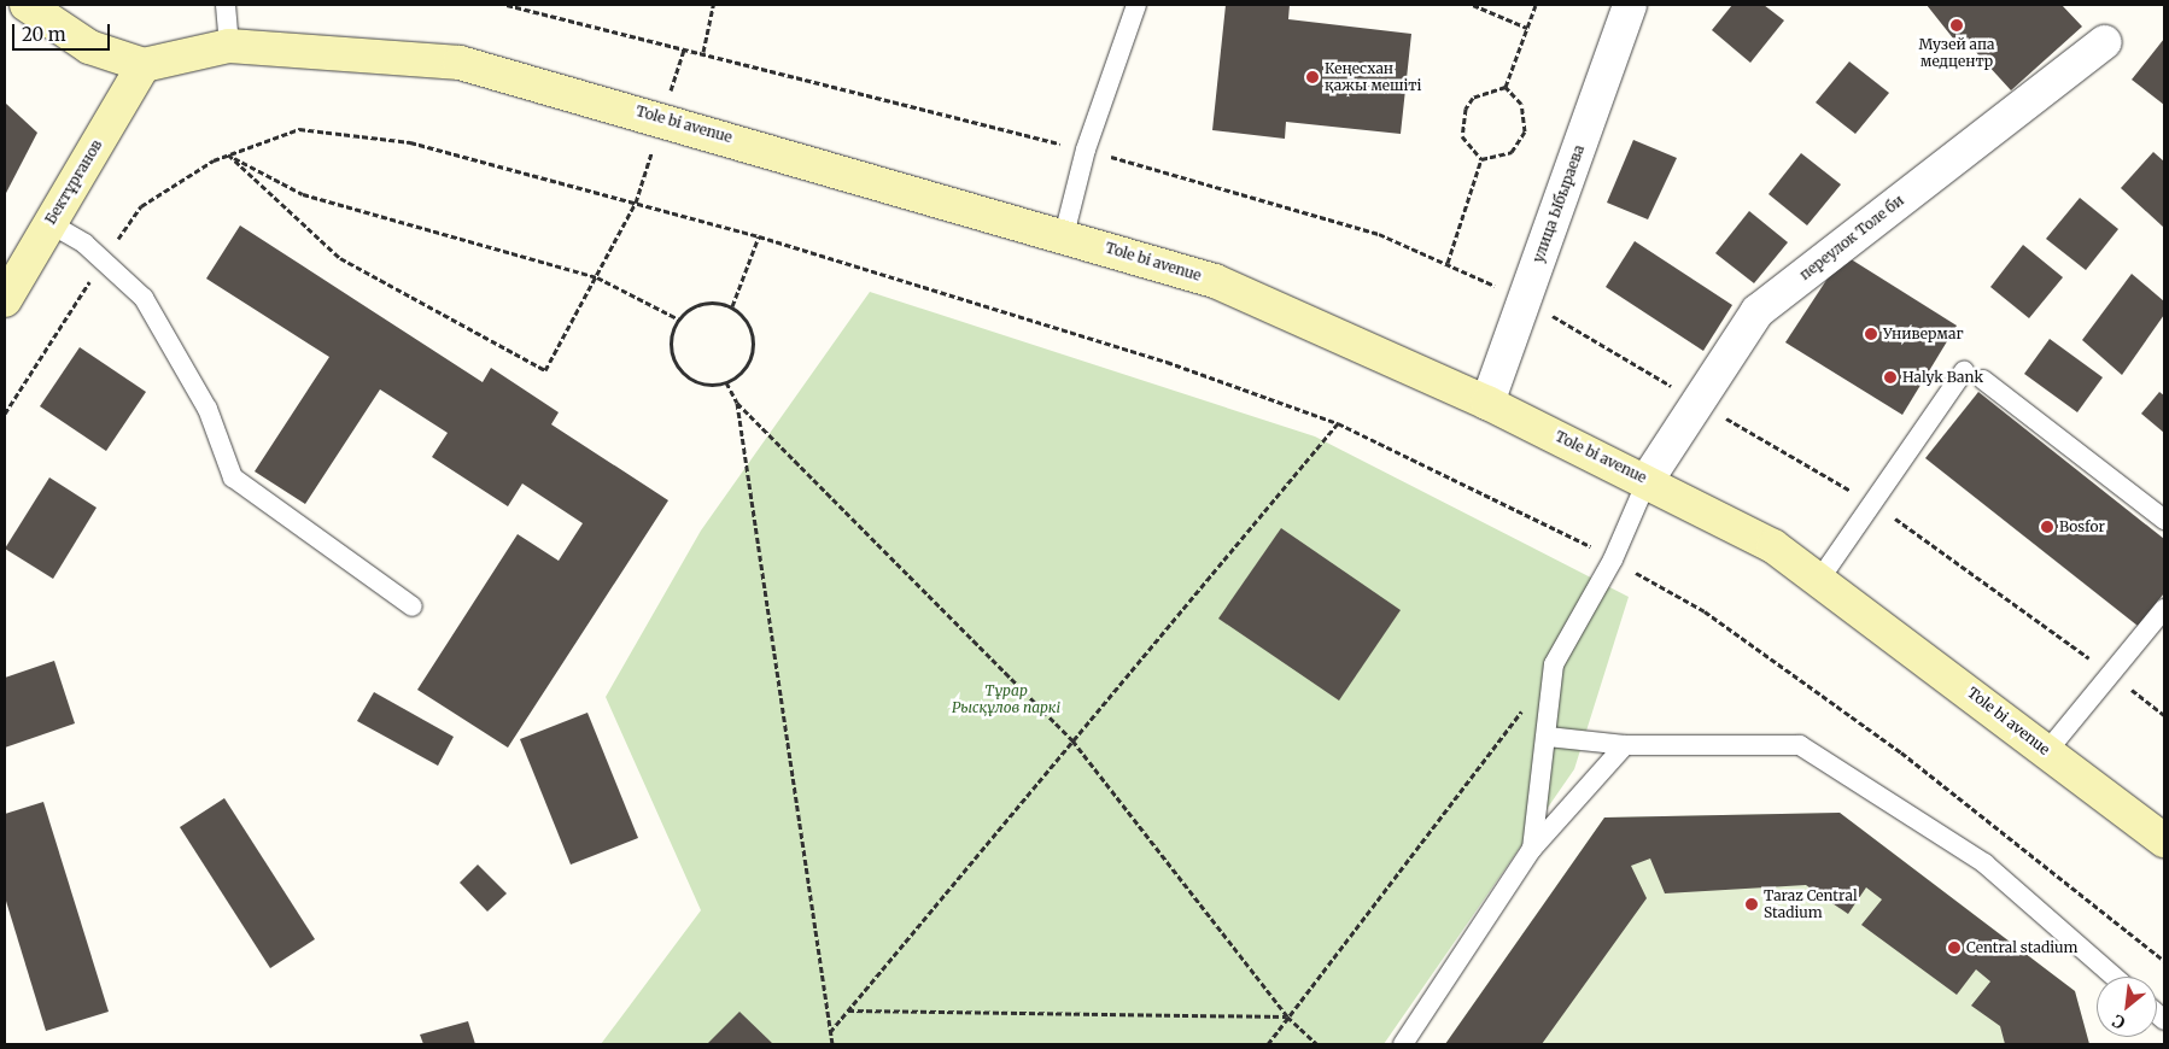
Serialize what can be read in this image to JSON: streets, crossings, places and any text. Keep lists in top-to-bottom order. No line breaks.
{"streets":{"street":["Tole bi avenue","Бектұрғанов","улица Ыбыраева","переулок Толе би"]},"crossings":[["Tole bi avenue","Бектұрғанов"],["Tole bi avenue","улица Ыбыраева"],["Tole bi avenue","переулок Толе би"]],"parks":["Тұрар Рысқұлов паркі"],"places":["Музей апа медцентр","Кеңесхан қажы мешіті","Универмаг","Halyk Bank","Bosfor","Taraz Central Stadium","Central stadium"],"scale_bar":"20 m","north":"bottom left"}
